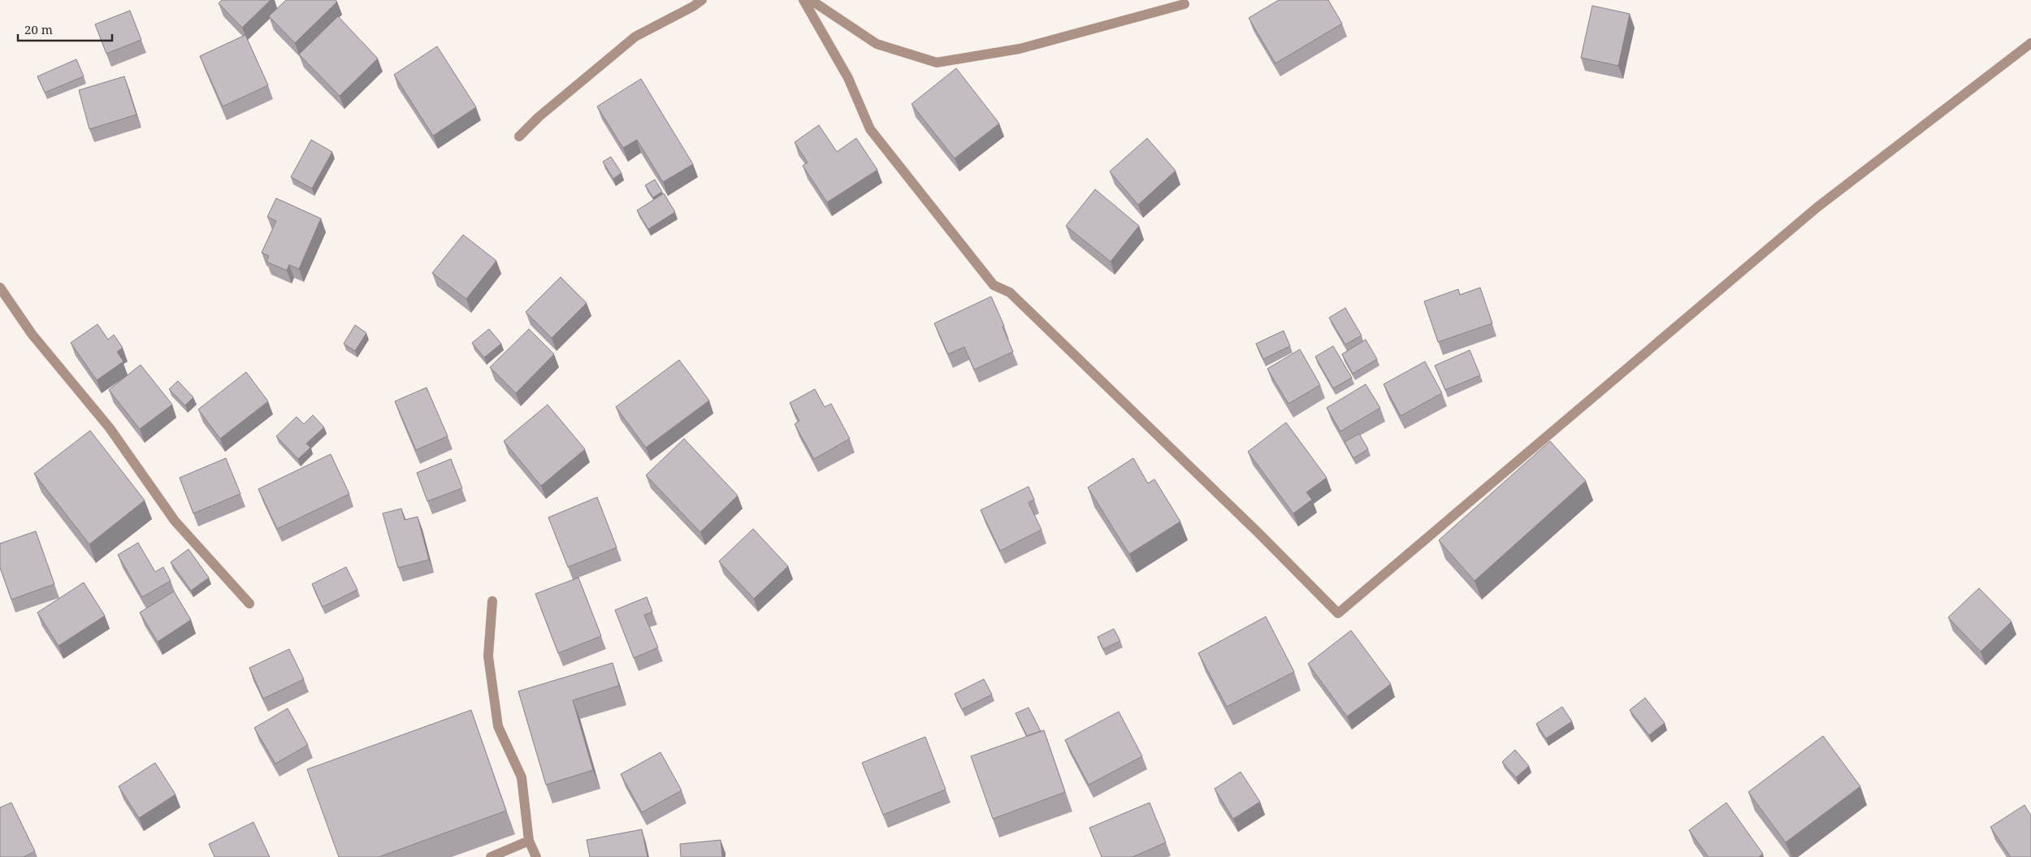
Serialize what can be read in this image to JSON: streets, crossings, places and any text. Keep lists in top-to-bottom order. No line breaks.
{"scale_bar":"20 m"}
